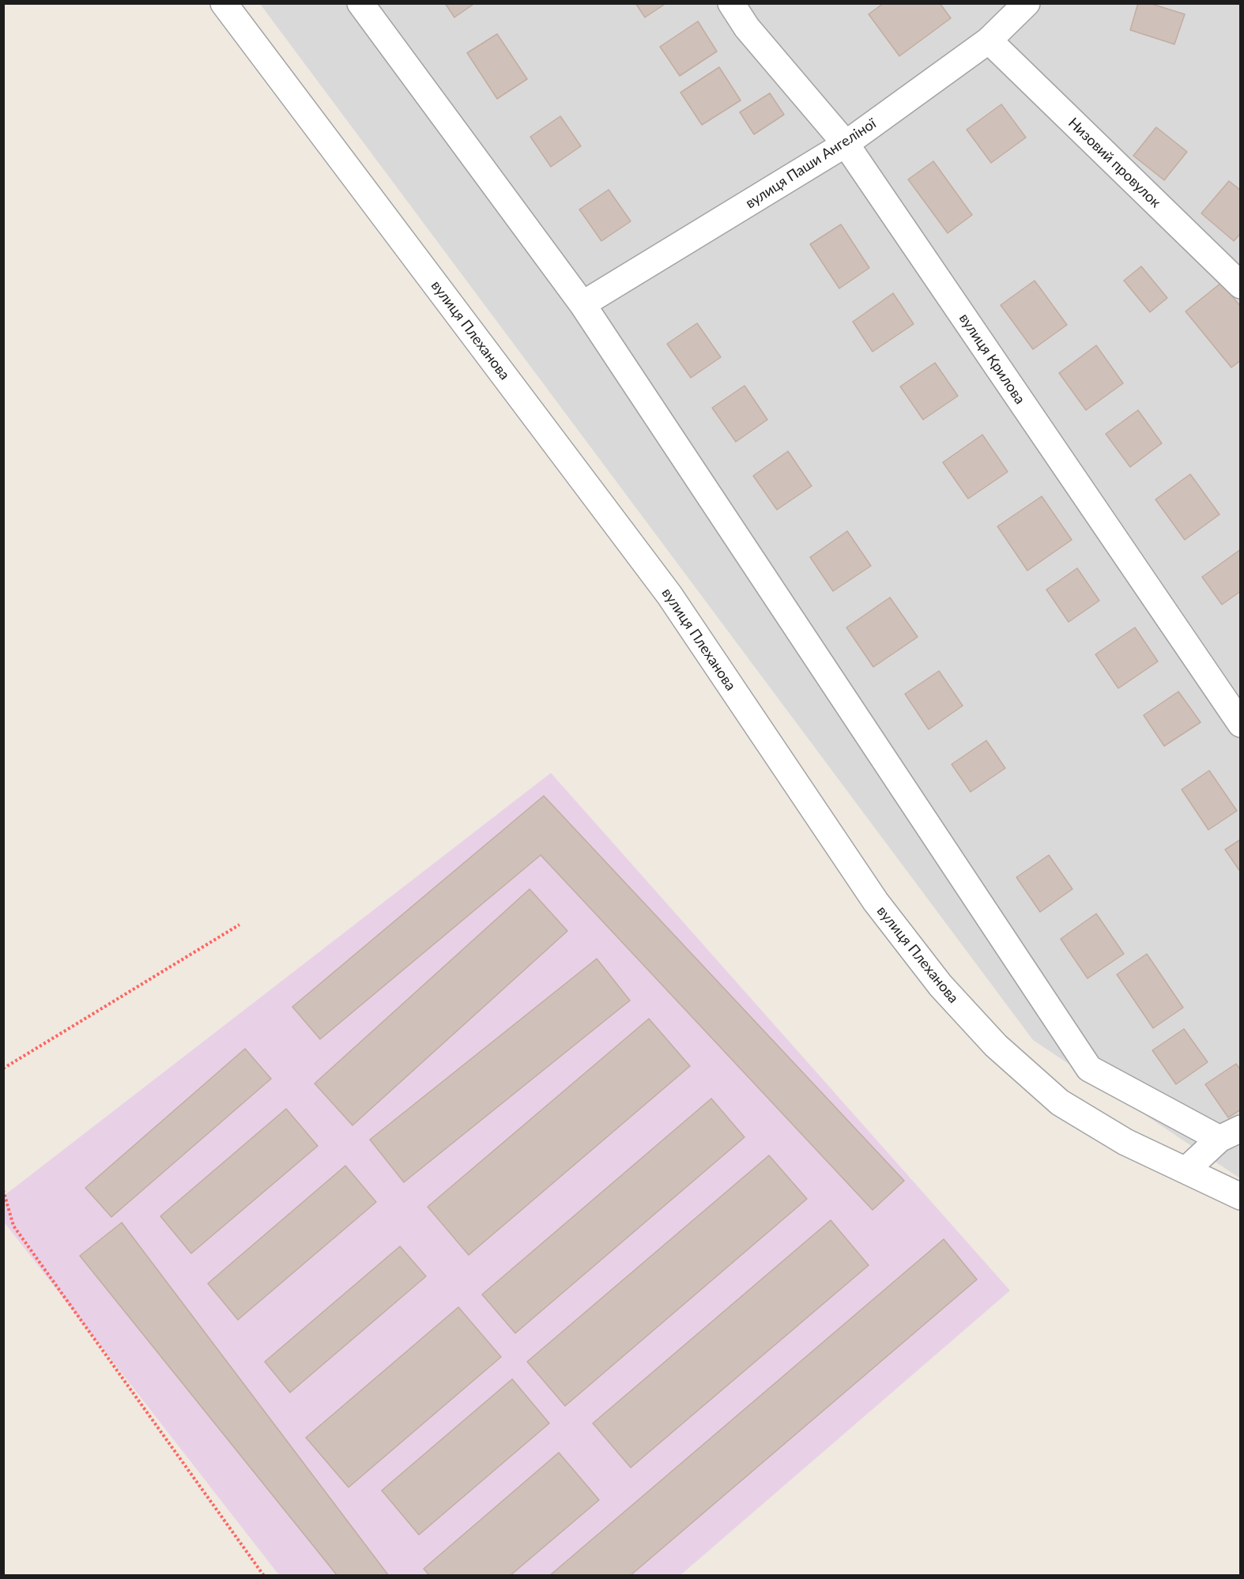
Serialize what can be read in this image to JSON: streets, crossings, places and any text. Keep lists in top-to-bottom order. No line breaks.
{"streets":{"street":["Низовий провулок","вулиця Паши Ангеліної","вулиця Плеханова","вулиця Крилова"]},"crossings":[["Низовий провулок","вулиця Паши Ангеліної"],["вулиця Паши Ангеліної","вулиця Крилова"]]}
